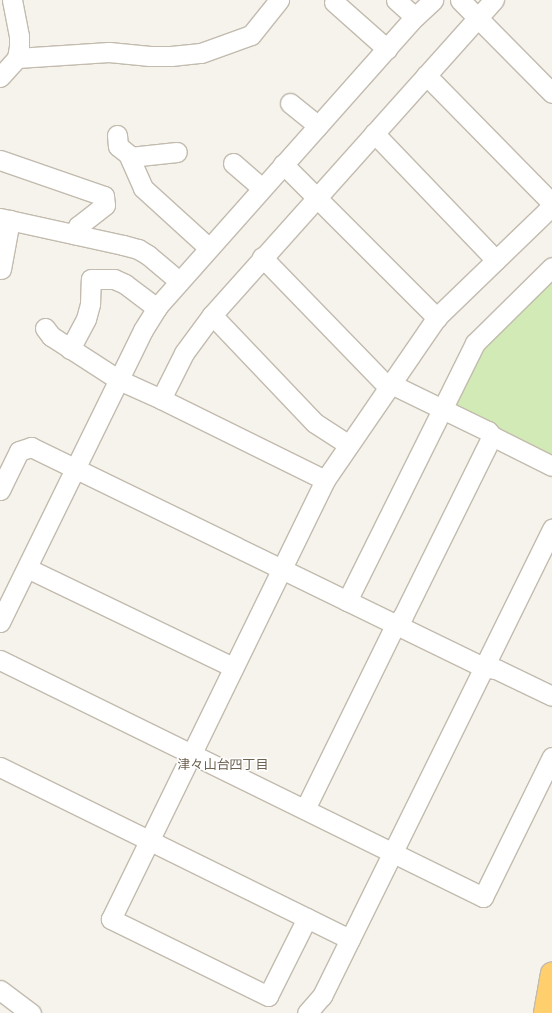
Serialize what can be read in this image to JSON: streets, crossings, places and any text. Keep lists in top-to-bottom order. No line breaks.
{"districts":["津々山台四丁目"]}
